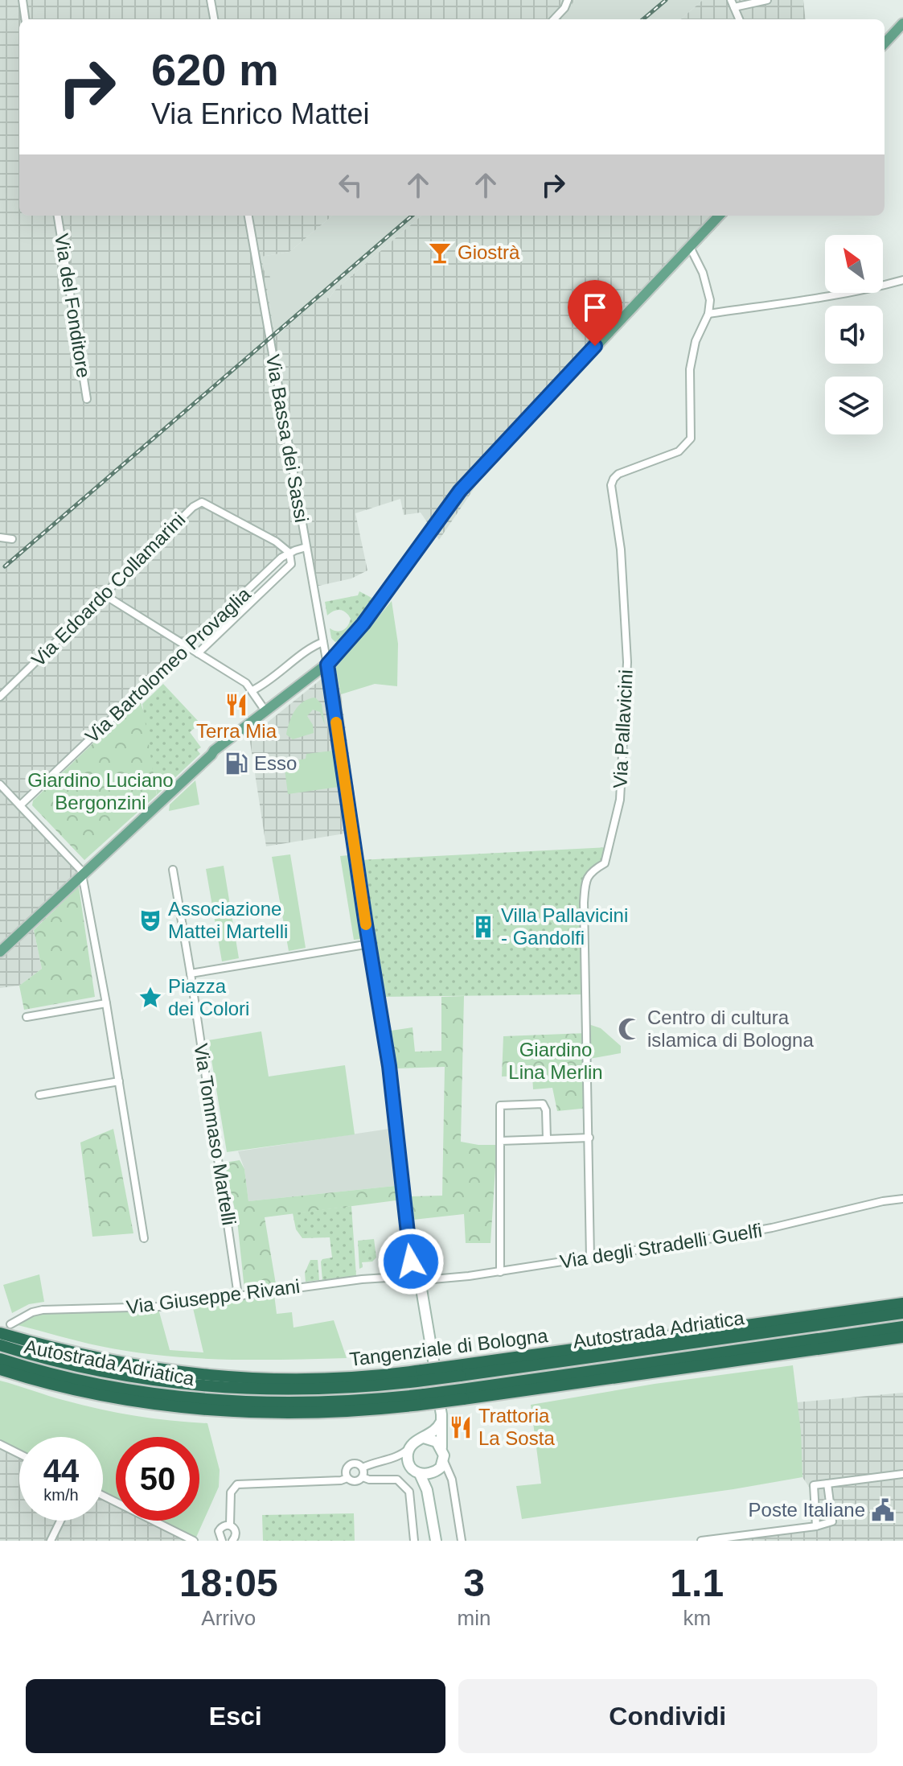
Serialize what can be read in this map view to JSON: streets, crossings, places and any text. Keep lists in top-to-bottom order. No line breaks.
{"streets":{"highway":["Autostrada Adriatica","Tangenziale di Bologna"],"street":["Via del Fonditore","Via Bassa dei Sassi","Via Edoardo Collamarini","Via Bartolomeo Provaglia","Via Pallavicini","Via Tommaso Martelli","Via degli Stradelli Guelfi","Via Giuseppe Rivani"]},"crossings":[["Via Bassa dei Sassi","Via Bartolomeo Provaglia"],["Via Edoardo Collamarini","Via Bartolomeo Provaglia"],["Via Pallavicini","Via degli Stradelli Guelfi"],["Via Tommaso Martelli","Via Giuseppe Rivani"],["Via degli Stradelli Guelfi","Via Giuseppe Rivani"],["Via Giuseppe Rivani","Tangenziale di Bologna"],["Autostrada Adriatica","Tangenziale di Bologna"]],"parks":["Giardino Luciano Bergonzini","Giardino Lina Merlin"],"places":{"bar":["Giostrà"],"restaurant":["Terra Mia","Trattoria La Sosta"],"fuel station":["Esso"],"theatre":["Associazione Mattei Martelli"],"building":["Villa Pallavicini - Gandolfi"],"place":["Piazza dei Colori"],"mosque":["Centro di cultura islamica di Bologna"],"public building":["Poste Italiane"]},"north":"top left","page":{"turn":["620 m","Via Enrico Mattei"],"speed":"44 km/h","limit":"50","eta":["18:05","Arrivo","3","min","1.1","km"],"buttons":["Esci","Condividi"]}}
